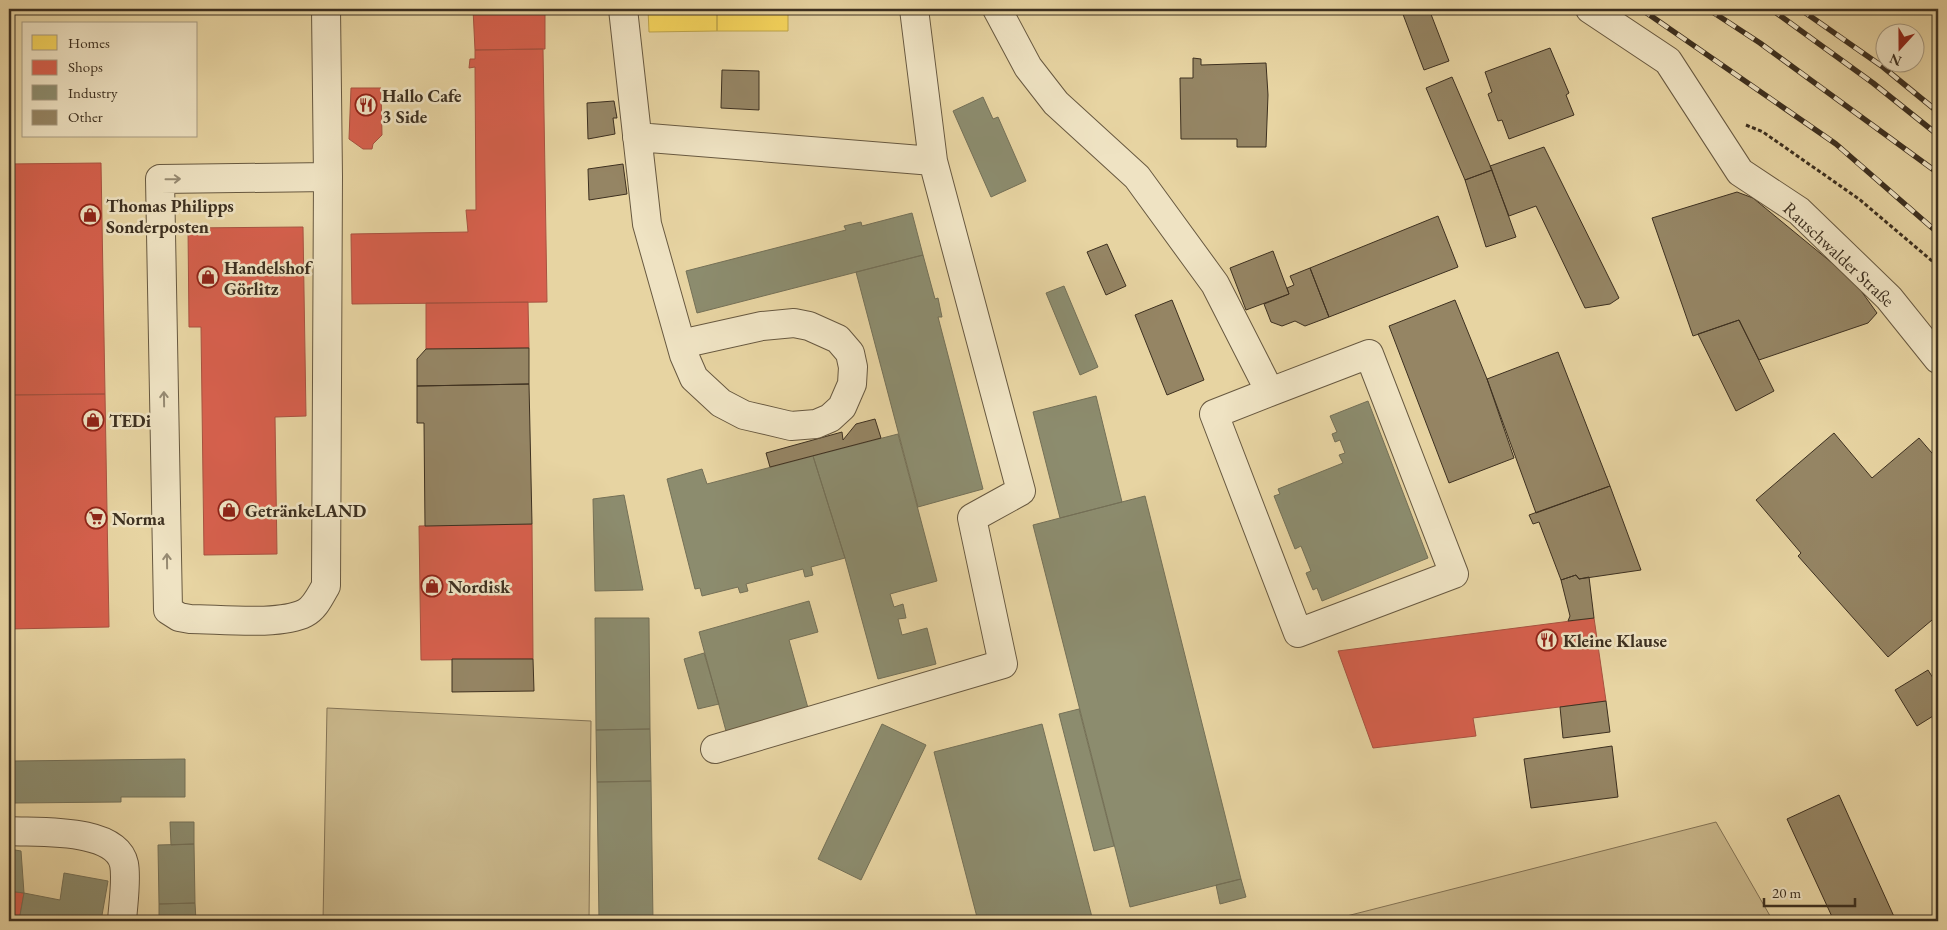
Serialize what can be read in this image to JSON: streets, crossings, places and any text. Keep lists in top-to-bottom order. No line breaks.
{"streets":{"street":["Rauschwalder Straße"]},"places":{"restaurant":["Hallo Cafe 3 Side","Kleine Klause"],"shop":["Thomas Philipps Sonderposten","Handelshof Görlitz","TEDi","GetränkeLAND","Nordisk"],"supermarket":["Norma"]},"legend":["Homes","Shops","Industry","Other"],"scale_bar":"20 m","north":"bottom"}
